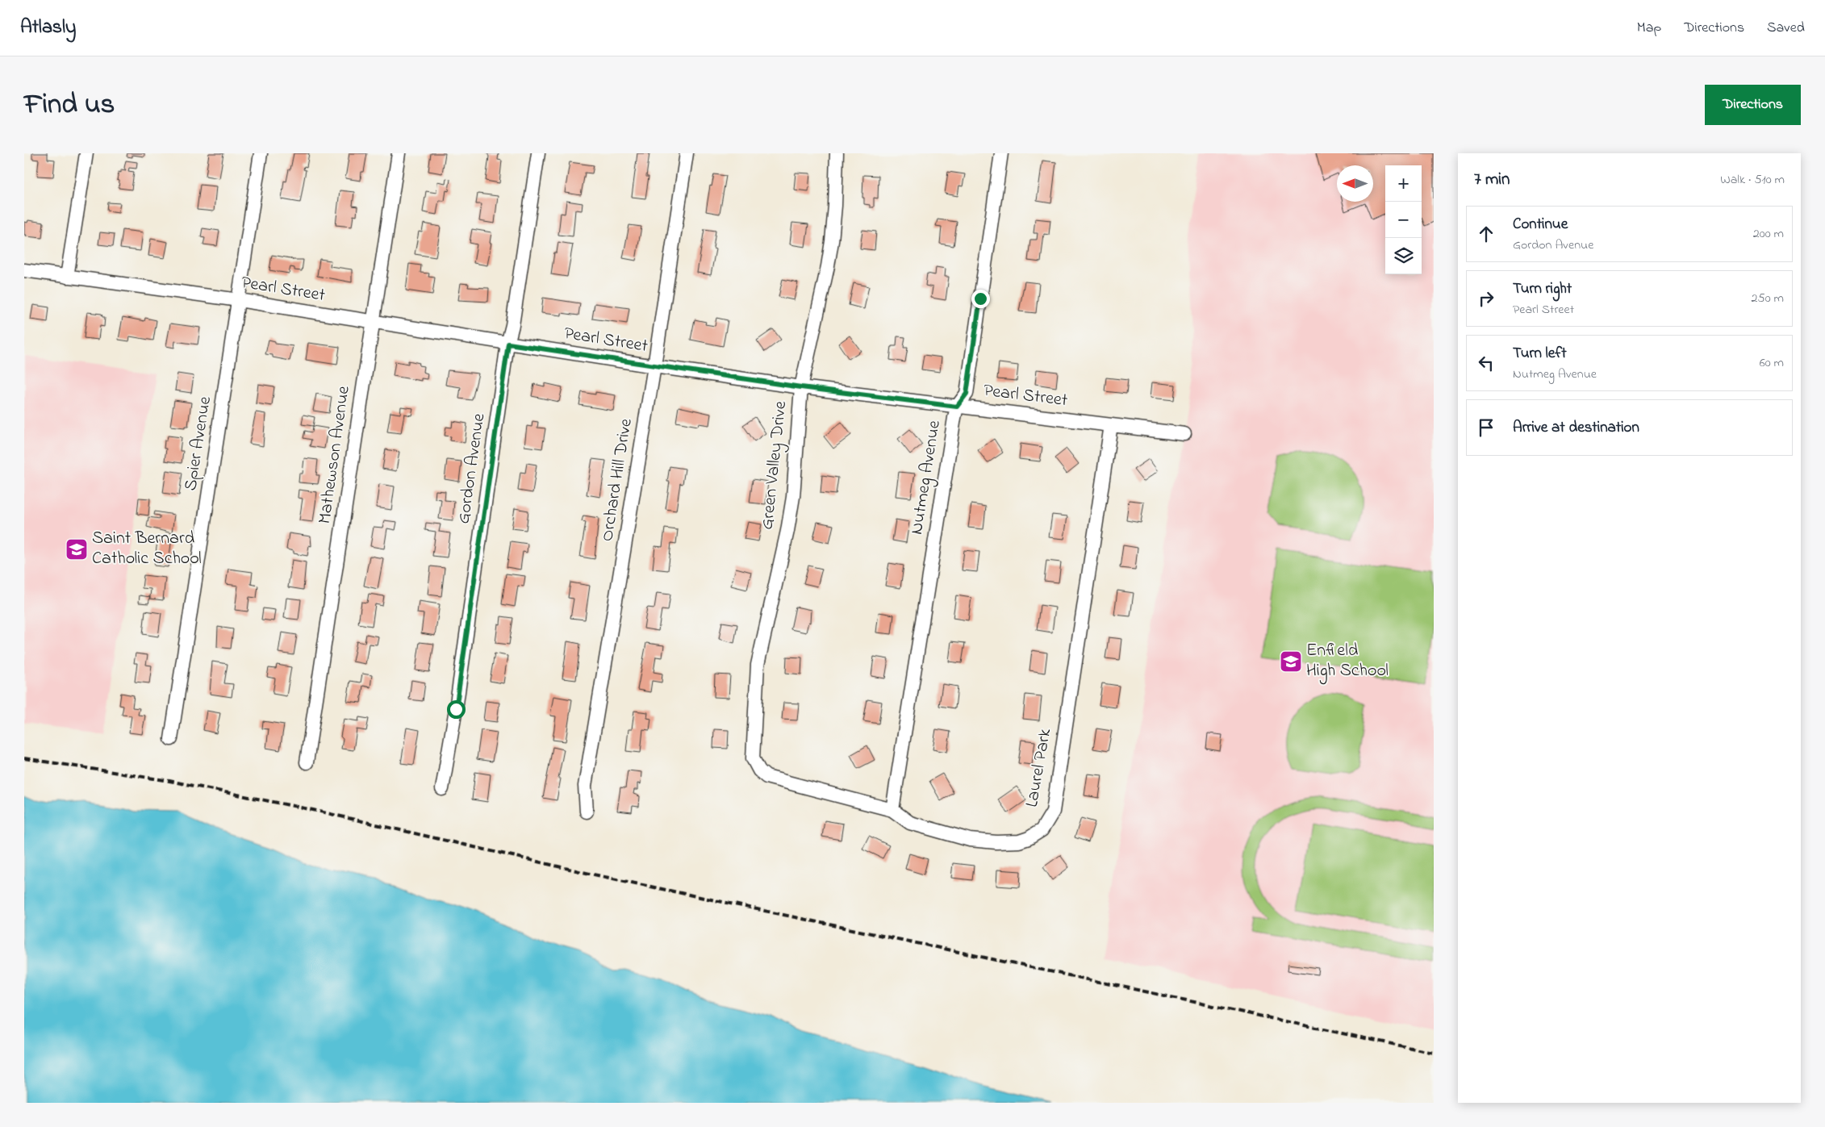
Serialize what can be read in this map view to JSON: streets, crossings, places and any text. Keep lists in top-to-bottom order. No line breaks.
{"streets":{"street":["Pearl Street","Spier Avenue","Mathewson Avenue","Green Valley Drive","Gordon Avenue","Nutmeg Avenue","Orchard Hill Drive","Laurel Park"]},"crossings":[["Pearl Street","Spier Avenue"],["Pearl Street","Mathewson Avenue"],["Pearl Street","Green Valley Drive"],["Pearl Street","Gordon Avenue"],["Pearl Street","Nutmeg Avenue"],["Pearl Street","Orchard Hill Drive"],["Pearl Street","Laurel Park"],["Green Valley Drive","Laurel Park"],["Nutmeg Avenue","Laurel Park"]],"places":{"school or university":["Saint Bernard Catholic School","Enfield High School"]},"north":"left","page":{"header":"Atlasly","nav":["Map","Directions","Saved"],"title":"Find us","buttons":"Directions","heading":["7 min","Walk · 510 m"],"map_buttons":["+","−"],"list":[["Continue","Gordon Avenue","200 m"],["Turn right","Pearl Street","250 m"],["Turn left","Nutmeg Avenue","60 m"],"Arrive at destination"]}}
